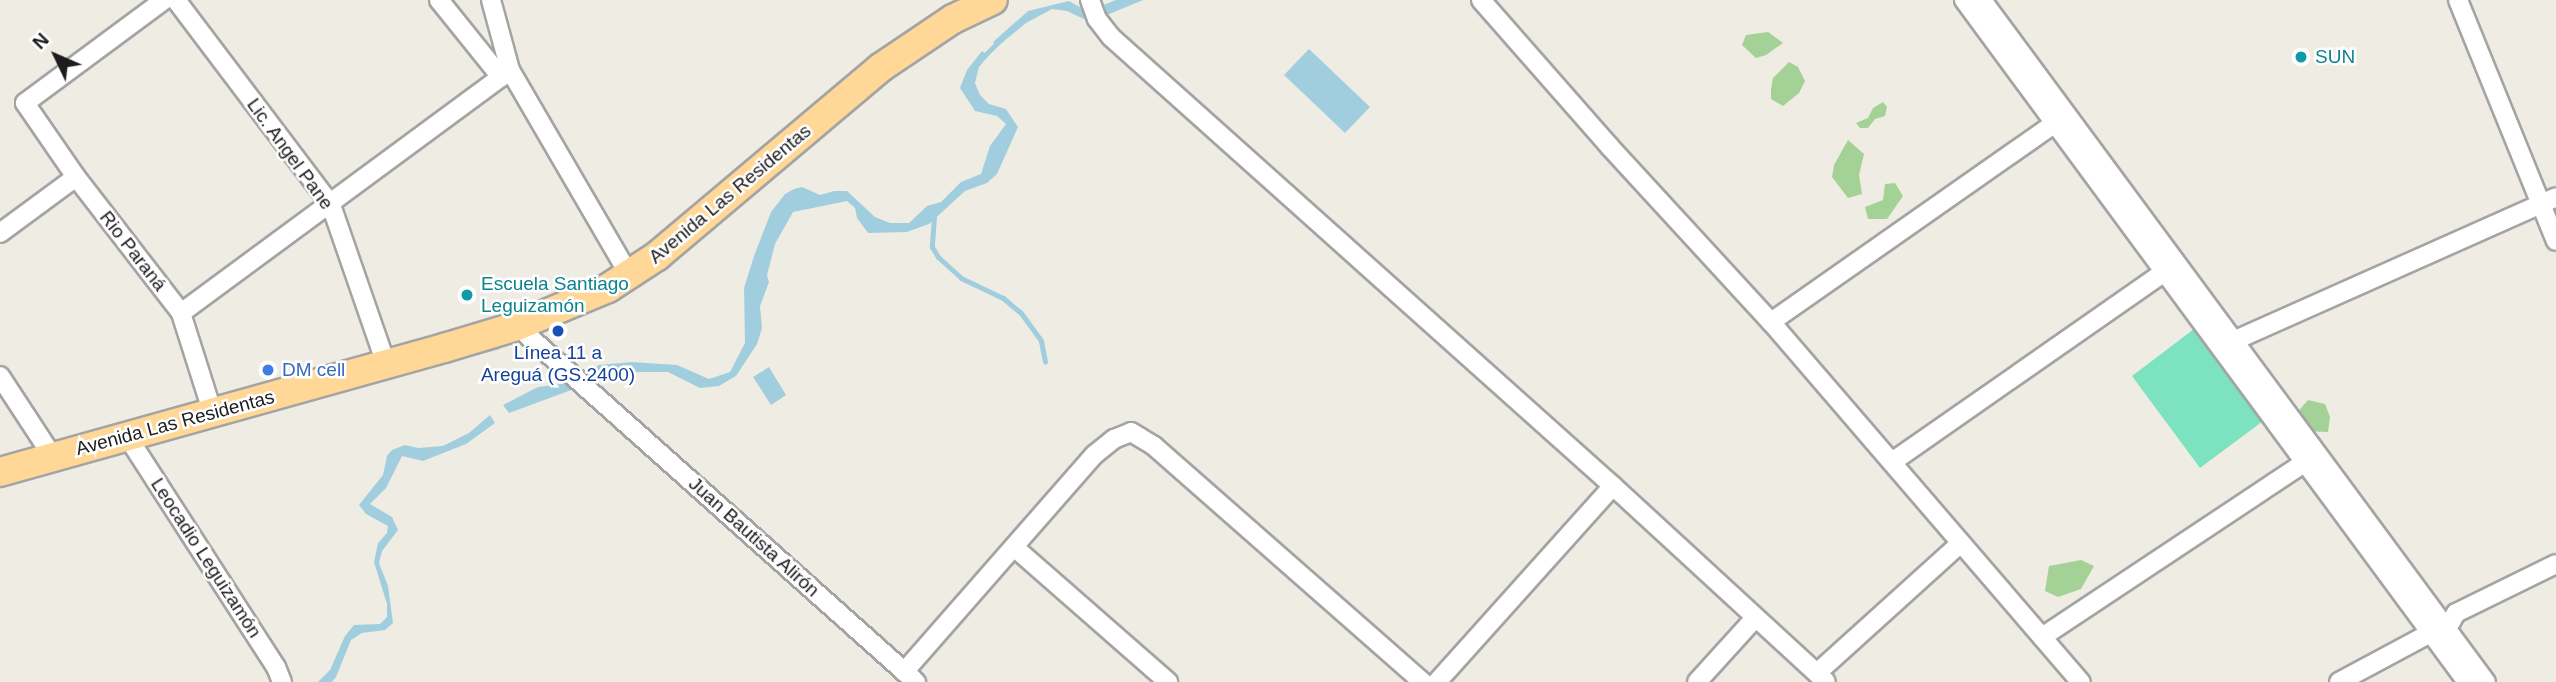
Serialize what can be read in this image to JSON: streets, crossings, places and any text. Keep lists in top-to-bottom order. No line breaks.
{"streets":{"main road":["Avenida Las Residentas"],"street":["Lic. Angel Pane","Rio Paraná","Juan Bautista Alirón","Leocadio Leguizamón"]},"crossings":[["Lic. Angel Pane","Avenida Las Residentas"],["Avenida Las Residentas","Rio Paraná"],["Avenida Las Residentas","Juan Bautista Alirón"],["Avenida Las Residentas","Leocadio Leguizamón"]],"places":["SUN","Escuela Santiago Leguizamón","Línea 11 a Areguá (GS.2400)","DM cell"],"north":"top left"}
